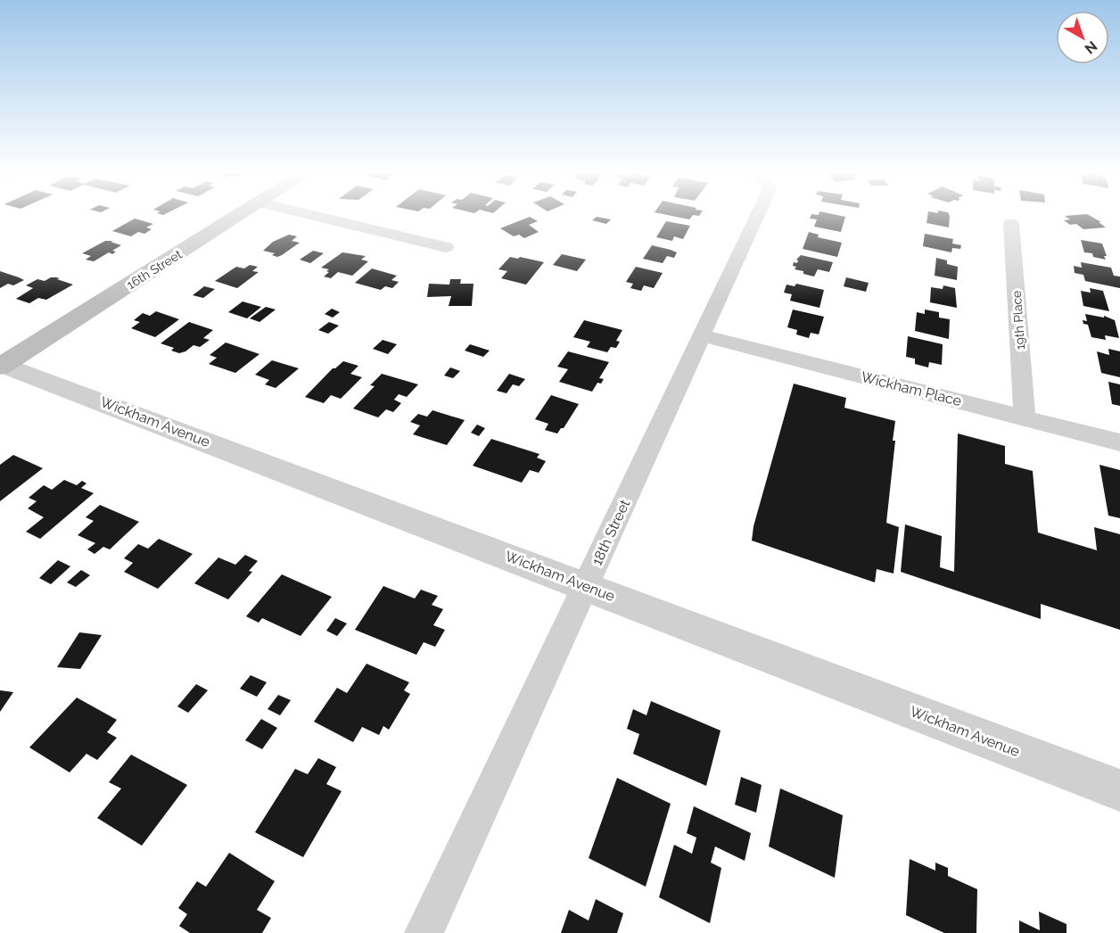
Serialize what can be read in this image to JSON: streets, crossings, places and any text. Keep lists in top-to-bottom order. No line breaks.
{"streets":{"main road":["16th Street"],"street":["19th Place","Wickham Place","Wickham Avenue","18th Street"]},"crossings":[["16th Street","Wickham Avenue"],["19th Place","Wickham Place"],["Wickham Place","18th Street"],["Wickham Avenue","18th Street"]],"north":"bottom right"}
